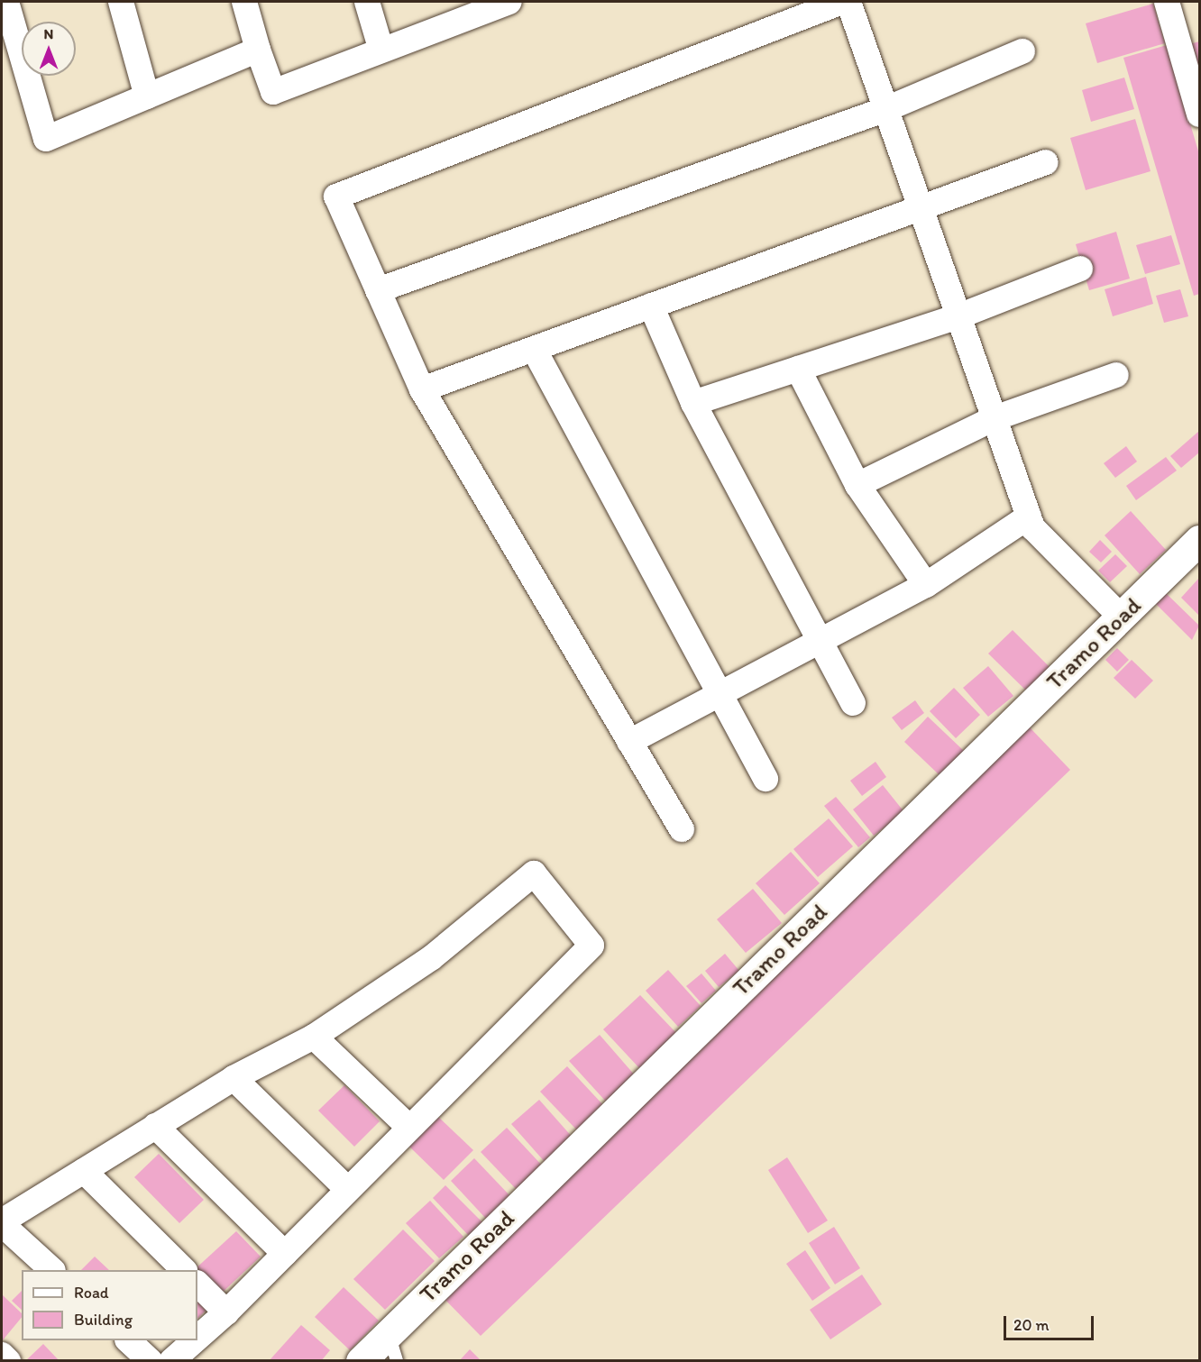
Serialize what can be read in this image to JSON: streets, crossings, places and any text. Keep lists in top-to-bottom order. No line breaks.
{"streets":{"street":["Tramo Road"]},"legend":["Road","Building"],"scale_bar":"20 m","north":"top"}
